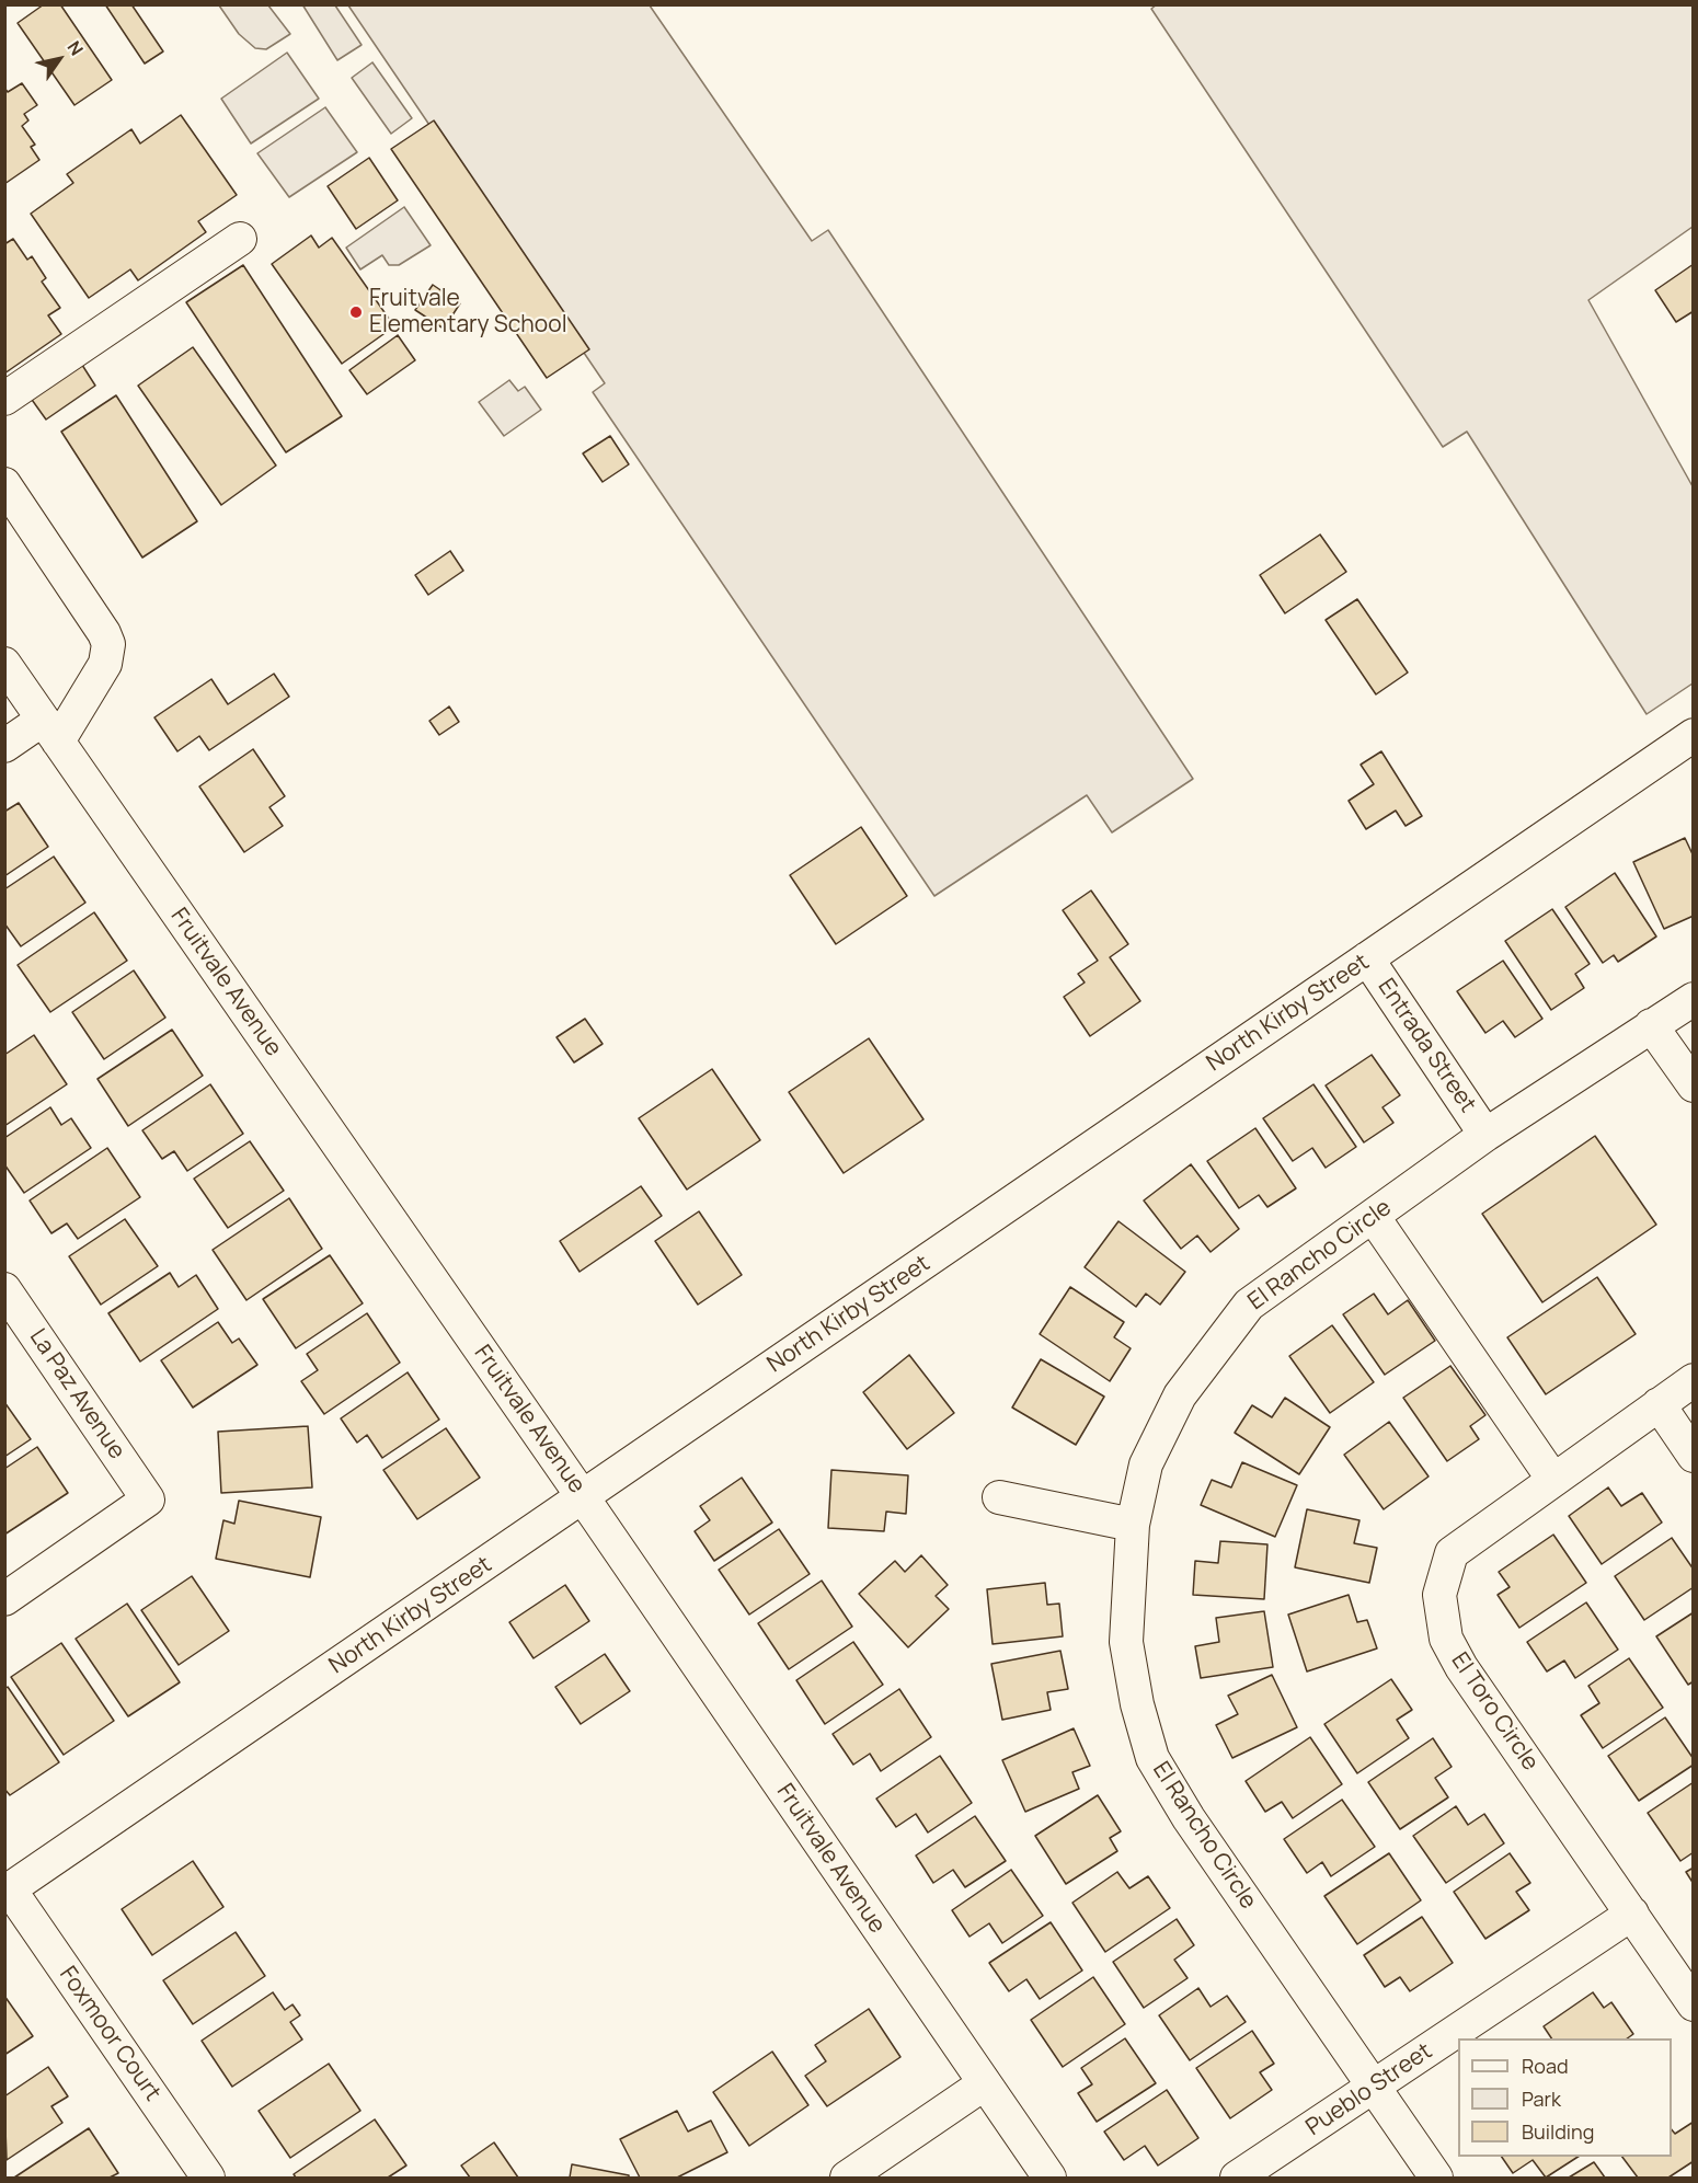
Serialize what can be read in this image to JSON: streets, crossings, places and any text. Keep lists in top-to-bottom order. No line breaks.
{"streets":{"street":["Fruitvale Avenue","North Kirby Street","Entrada Street","El Rancho Circle","La Paz Avenue","El Toro Circle","Foxmoor Court","Pueblo Street"]},"crossings":[["Fruitvale Avenue","North Kirby Street"],["North Kirby Street","Entrada Street"],["North Kirby Street","Foxmoor Court"],["Entrada Street","El Rancho Circle"],["El Rancho Circle","Pueblo Street"],["El Toro Circle","Pueblo Street"]],"places":["Fruitvale Elementary School"],"legend":["Road","Park","Building"],"north":"top right"}
